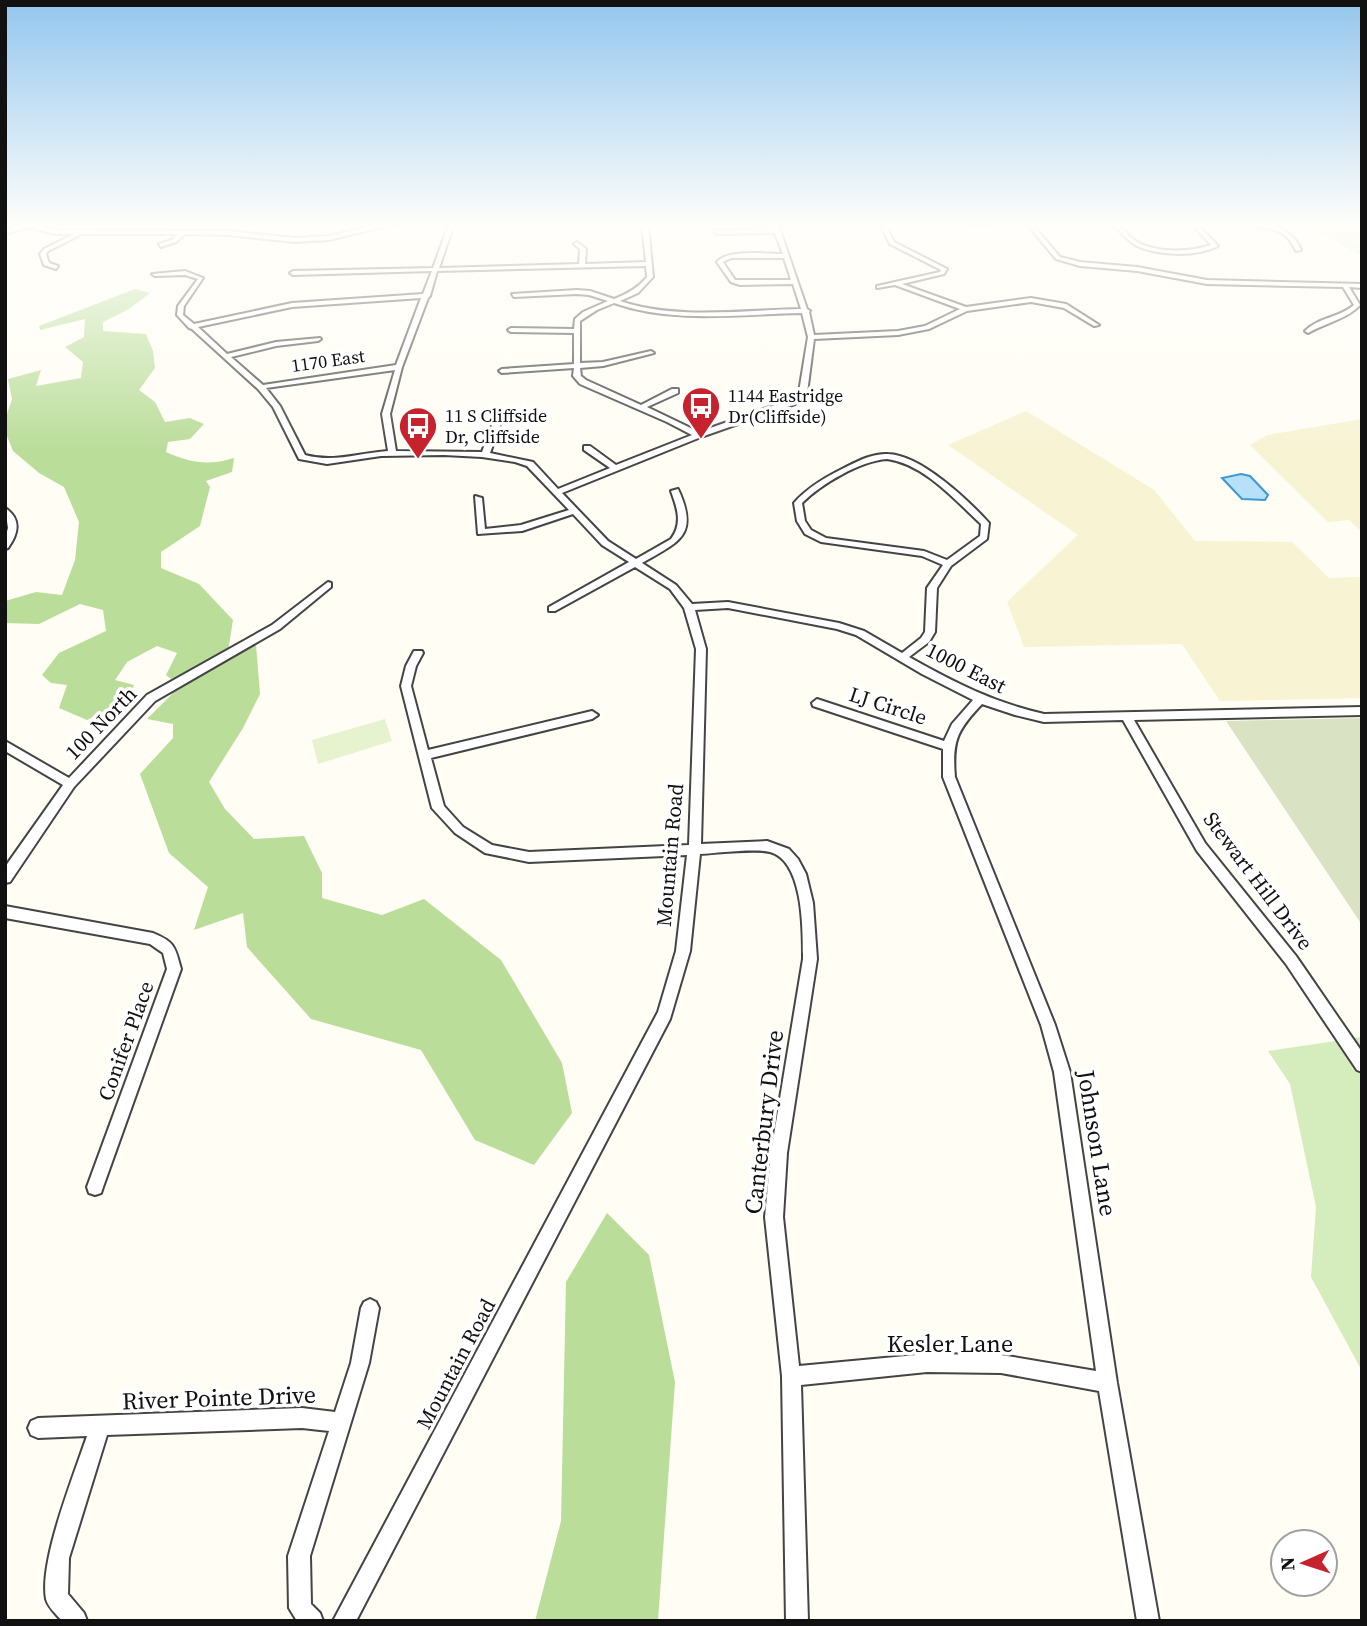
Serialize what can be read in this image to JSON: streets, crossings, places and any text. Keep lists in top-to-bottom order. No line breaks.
{"streets":{"street":["1170 East","1000 East","LJ Circle","100 North","Mountain Road","Stewart Hill Drive","Conifer Place","Canterbury Drive","Johnson Lane","Kesler Lane","River Pointe Drive"]},"crossings":[["1170 East","Mountain Road"],["1000 East","Mountain Road"],["1000 East","Stewart Hill Drive"],["LJ Circle","Johnson Lane"],["Mountain Road","Canterbury Drive"],["Canterbury Drive","Kesler Lane"],["Johnson Lane","Kesler Lane"]],"places":{"bus stop":["1144 Eastridge Dr(Cliffside)","11 S Cliffside Dr, Cliffside"]},"north":"left"}
